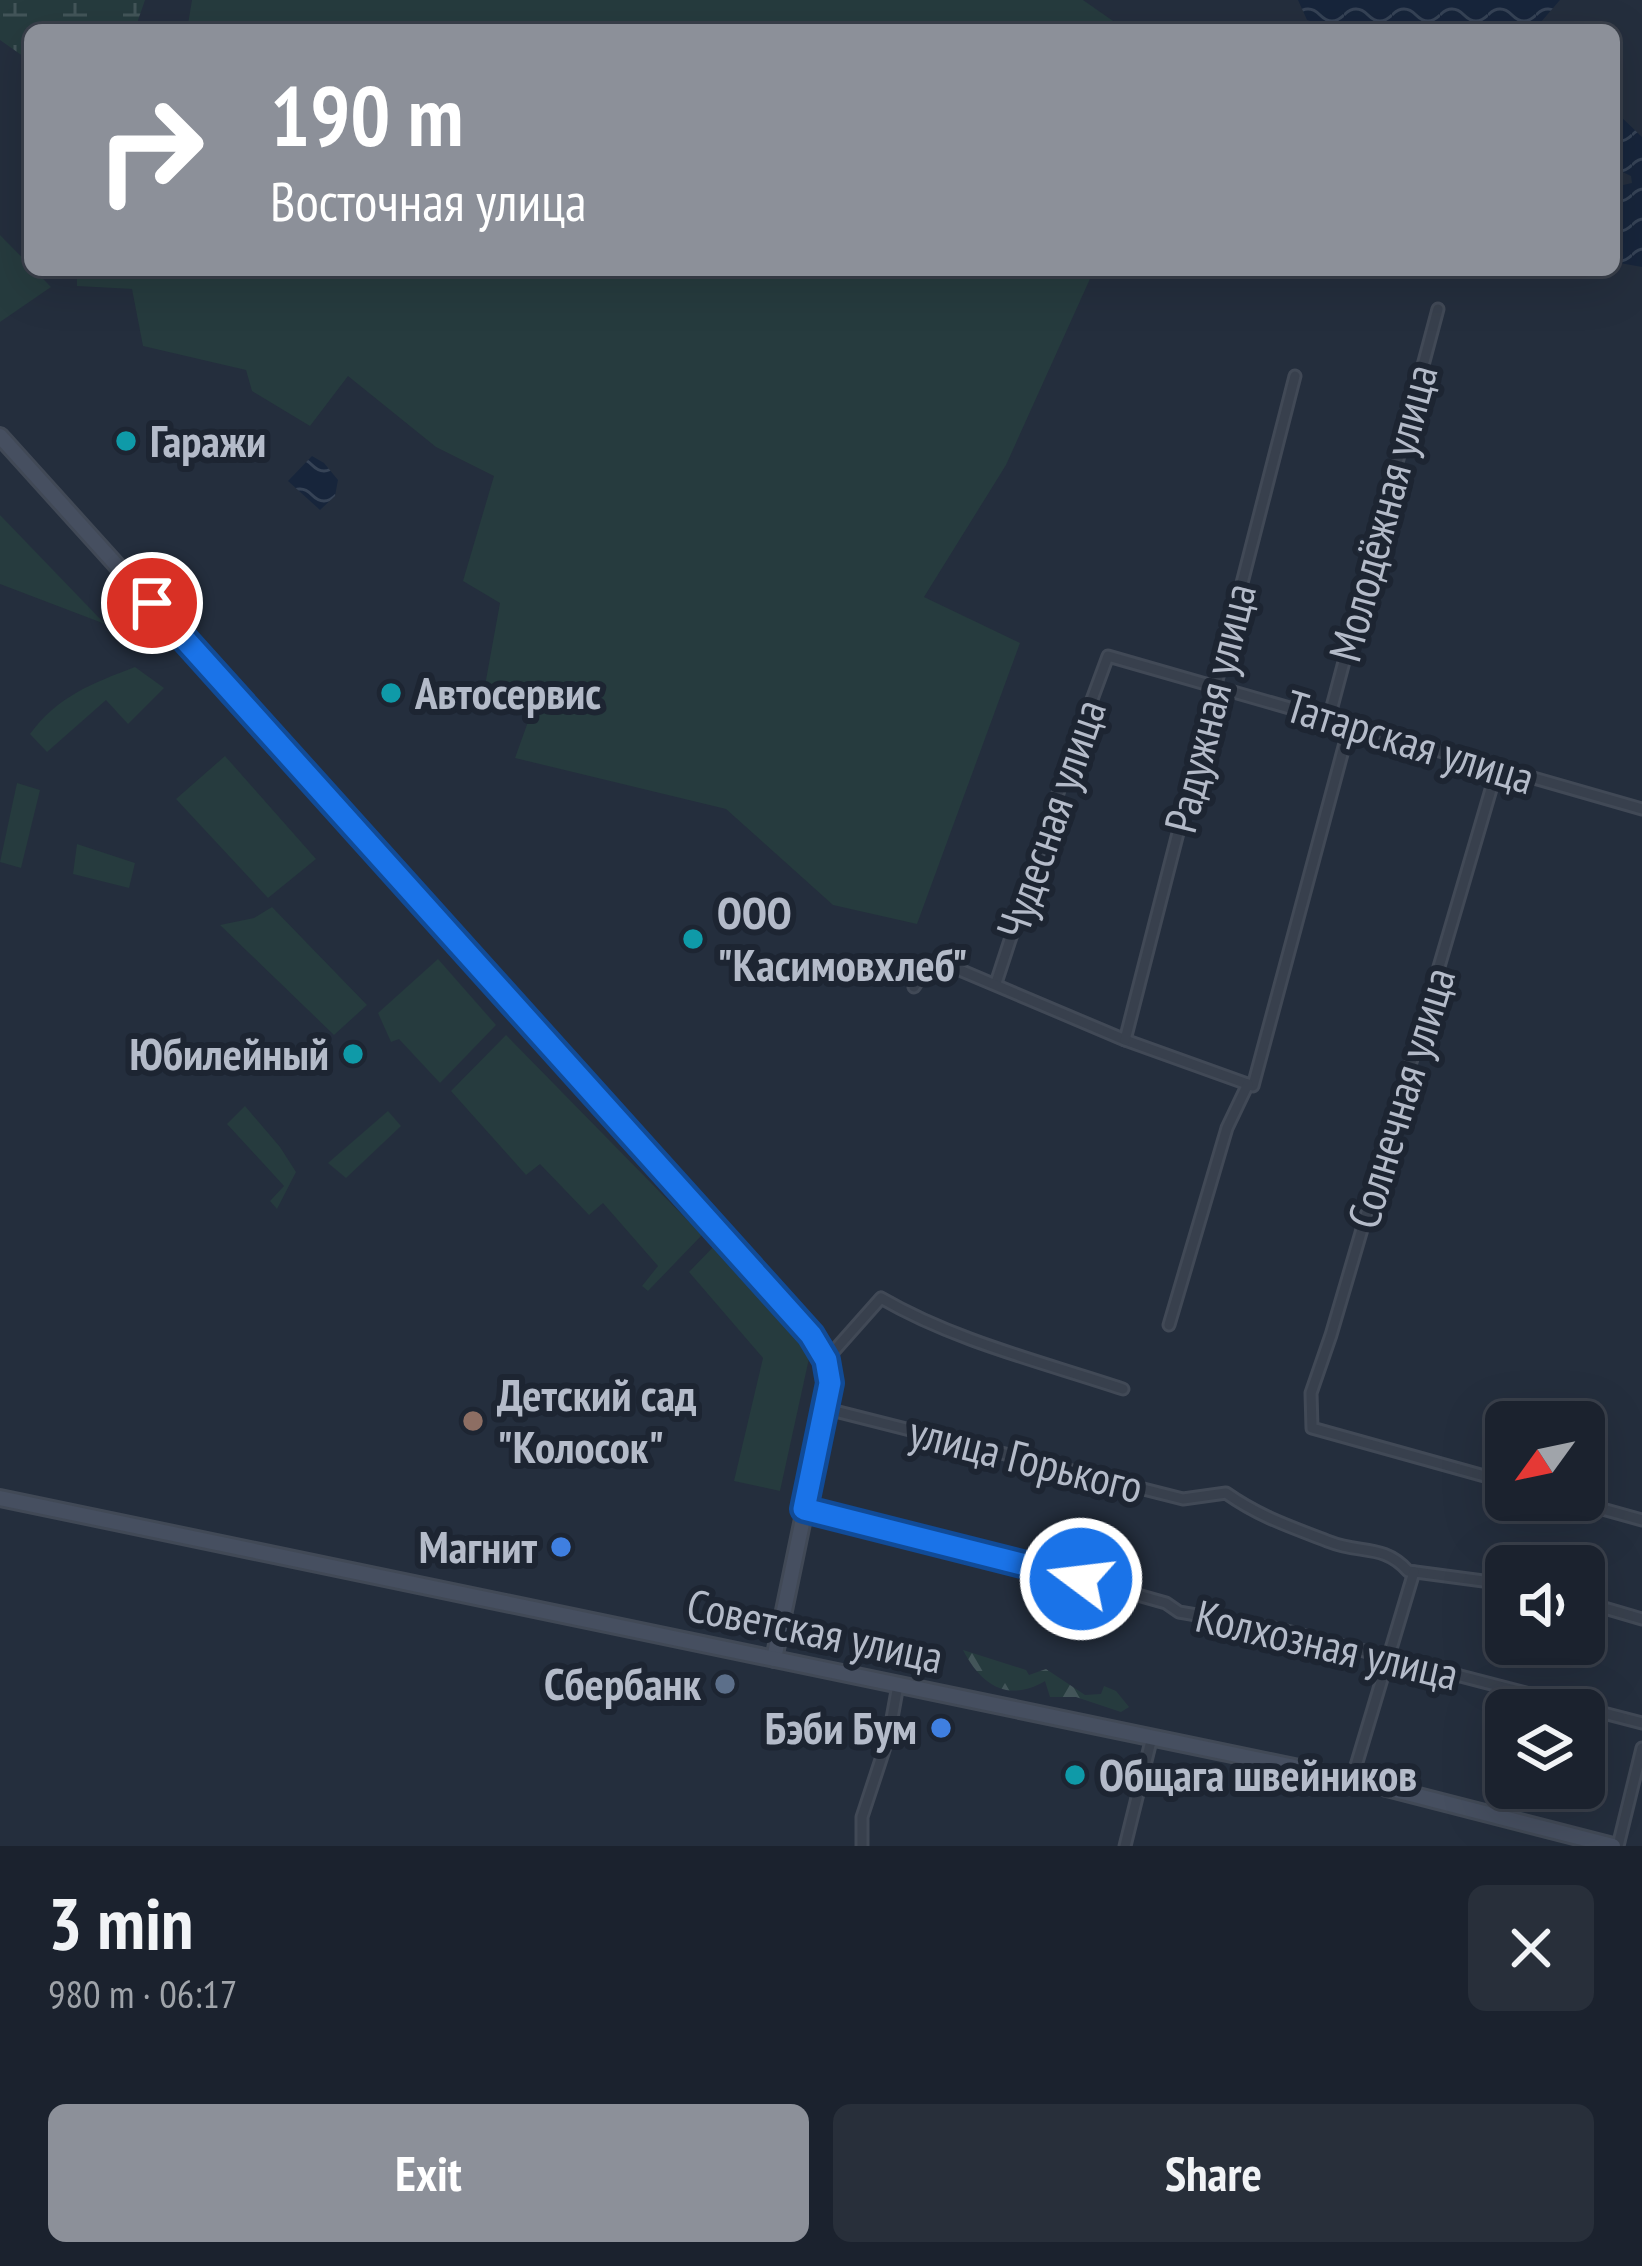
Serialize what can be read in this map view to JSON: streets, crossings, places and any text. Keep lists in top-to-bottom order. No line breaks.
{"streets":{"main road":["Советская улица"],"street":["Молодёжная улица","Радужная улица","Татарская улица","Чудесная улица","Солнечная улица","улица Горького","Колхозная улица"]},"crossings":[["Молодёжная улица","Татарская улица"],["Радужная улица","Татарская улица"],["Татарская улица","Чудесная улица"],["Татарская улица","Солнечная улица"]],"places":["Гаражи","Автосервис","ООО \"Касимовхлеб\"","Юбилейный","Детский сад \"Колосок\"","Магнит","Сбербанк","Бэби Бум","Общага швейников"],"north":"bottom left","page":{"turn":["190 m","Восточная улица"],"heading":["3 min","980 m · 06:17"],"buttons":["Exit","Share"]}}
